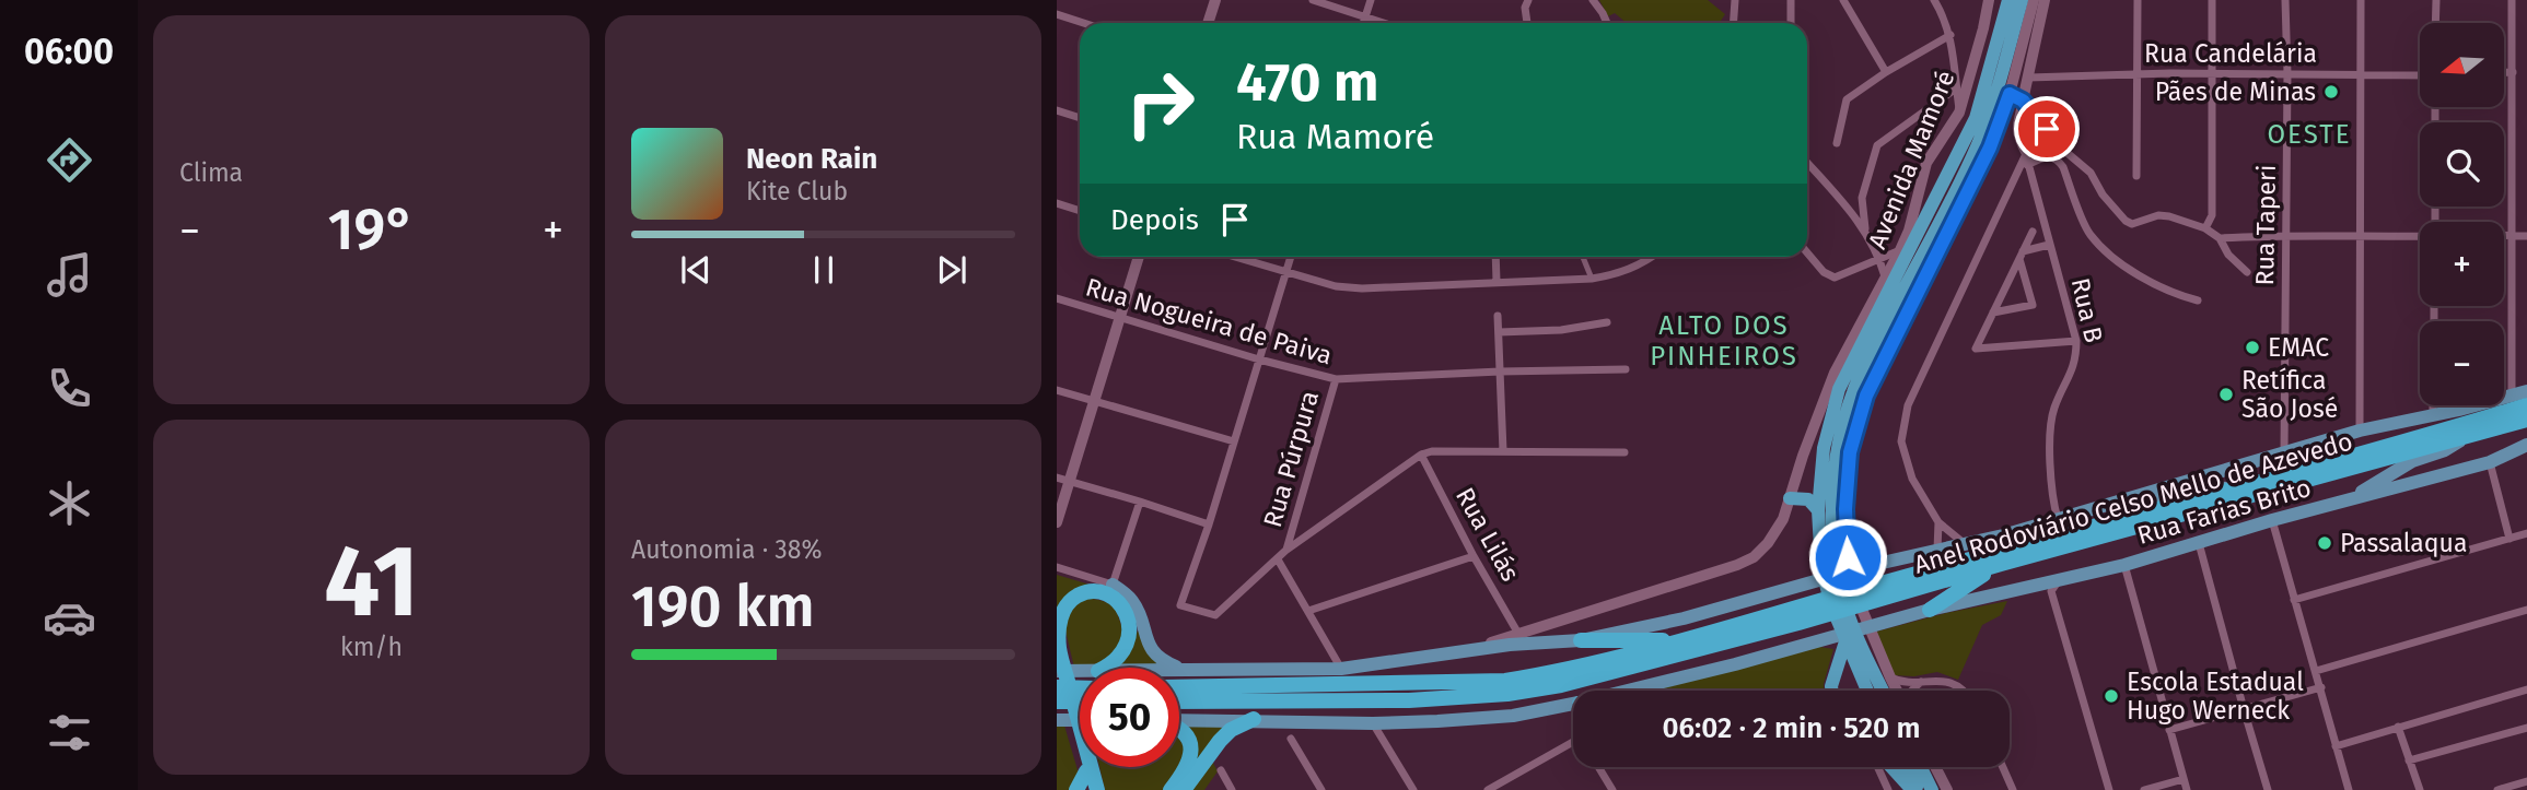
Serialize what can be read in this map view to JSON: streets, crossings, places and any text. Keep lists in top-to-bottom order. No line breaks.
{"streets":{"highway":["Anel Rodoviário Celso Mello de Azevedo"],"main road":["Rua Farias Brito"],"street":["Rua Candelária","Avenida Mamoré","Rua Taperi","Rua B","Rua Nogueira de Paiva","Rua Púrpura","Rua Lilás"]},"crossings":[["Rua Candelária","Rua Taperi"],["Avenida Mamoré","Anel Rodoviário Celso Mello de Azevedo"],["Avenida Mamoré","Rua Lilás"],["Rua Taperi","Anel Rodoviário Celso Mello de Azevedo"],["Rua B","Anel Rodoviário Celso Mello de Azevedo"],["Rua Nogueira de Paiva","Rua Púrpura"]],"districts":["OESTE","ALTO DOS PINHEIROS"],"places":["Pães de Minas","EMAC","Retífica São José","Passalaqua","Escola Estadual Hugo Werneck"],"north":"left","page":{"tabs":"06:00","tile":["Clima",["41","km/h"],["Autonomia · 38%","190 km"]],"map_buttons":["+","−"],"turn":["470 m","Rua Mamoré"],"song":["Neon Rain","Kite Club"],"then":"Depois","heat":["−","19°","+"],"limit":"50","trip":"06:02 · 2 min · 520 m"}}
